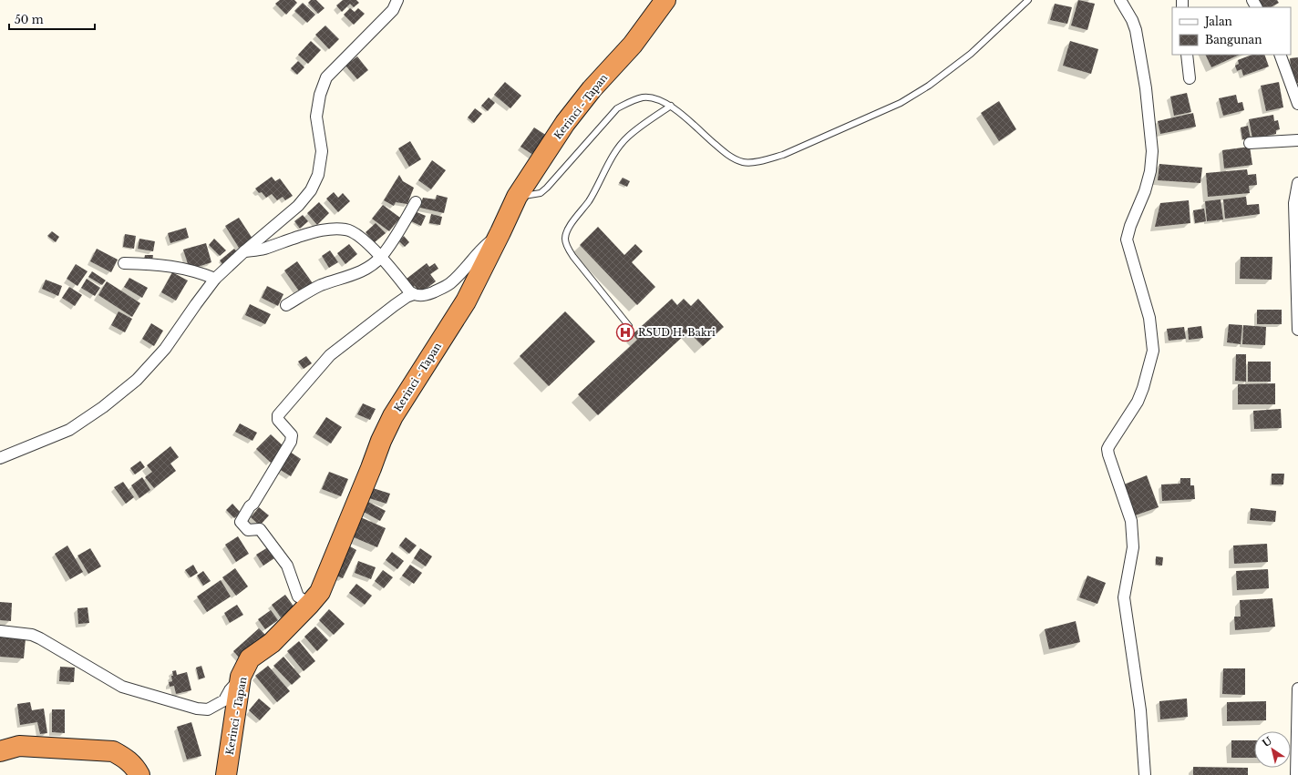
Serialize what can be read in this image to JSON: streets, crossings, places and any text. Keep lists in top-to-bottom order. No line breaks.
{"streets":{"highway":["Kerinci - Tapan"]},"places":{"hospital":["RSUD H. Bakri"]},"legend":["Jalan","Bangunan"],"scale_bar":"50 m","north":"top left"}
